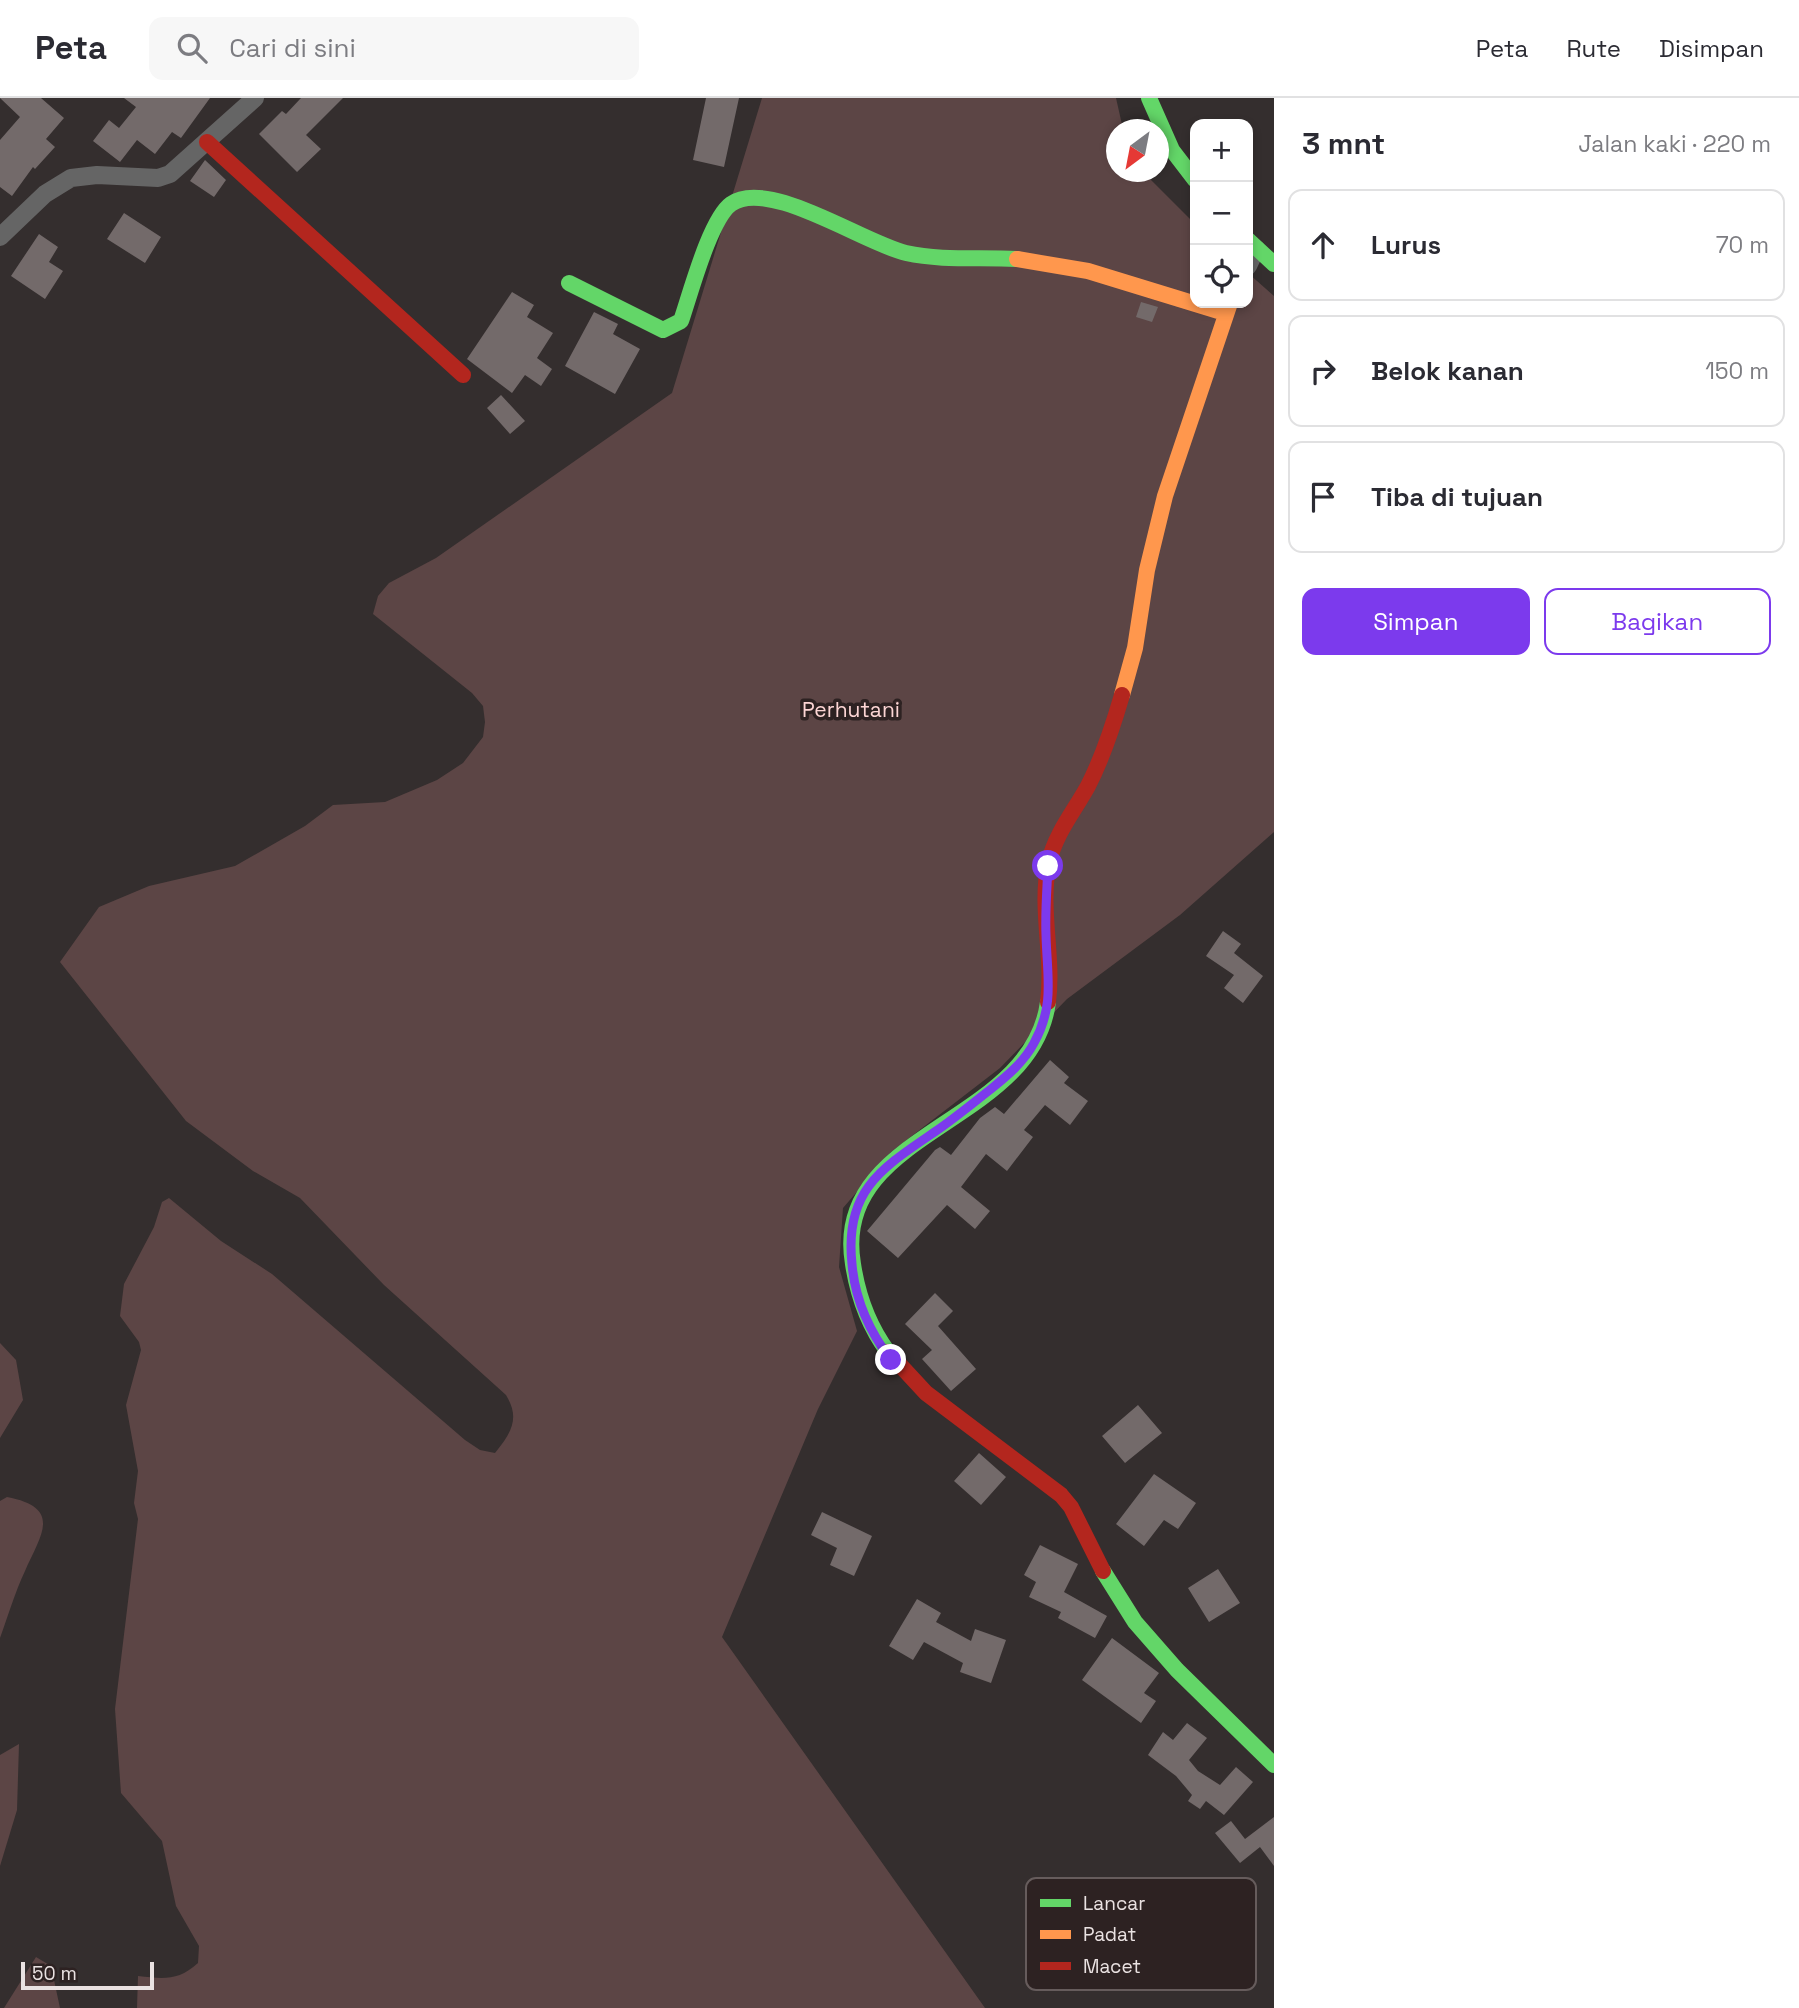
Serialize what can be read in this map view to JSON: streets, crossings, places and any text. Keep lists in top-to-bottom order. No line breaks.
{"parks":["Perhutani"],"legend":["Lancar","Padat","Macet"],"scale_bar":"50 m","north":"bottom left","page":{"header":"Peta","search":"Cari di sini","nav":["Peta","Rute","Disimpan"],"heading":["3 mnt","Jalan kaki · 220 m"],"map_buttons":["+","−"],"list":[["Lurus","70 m"],["Belok kanan","150 m"],"Tiba di tujuan"],"buttons":["Simpan","Bagikan"],"scale":"50 m"}}
